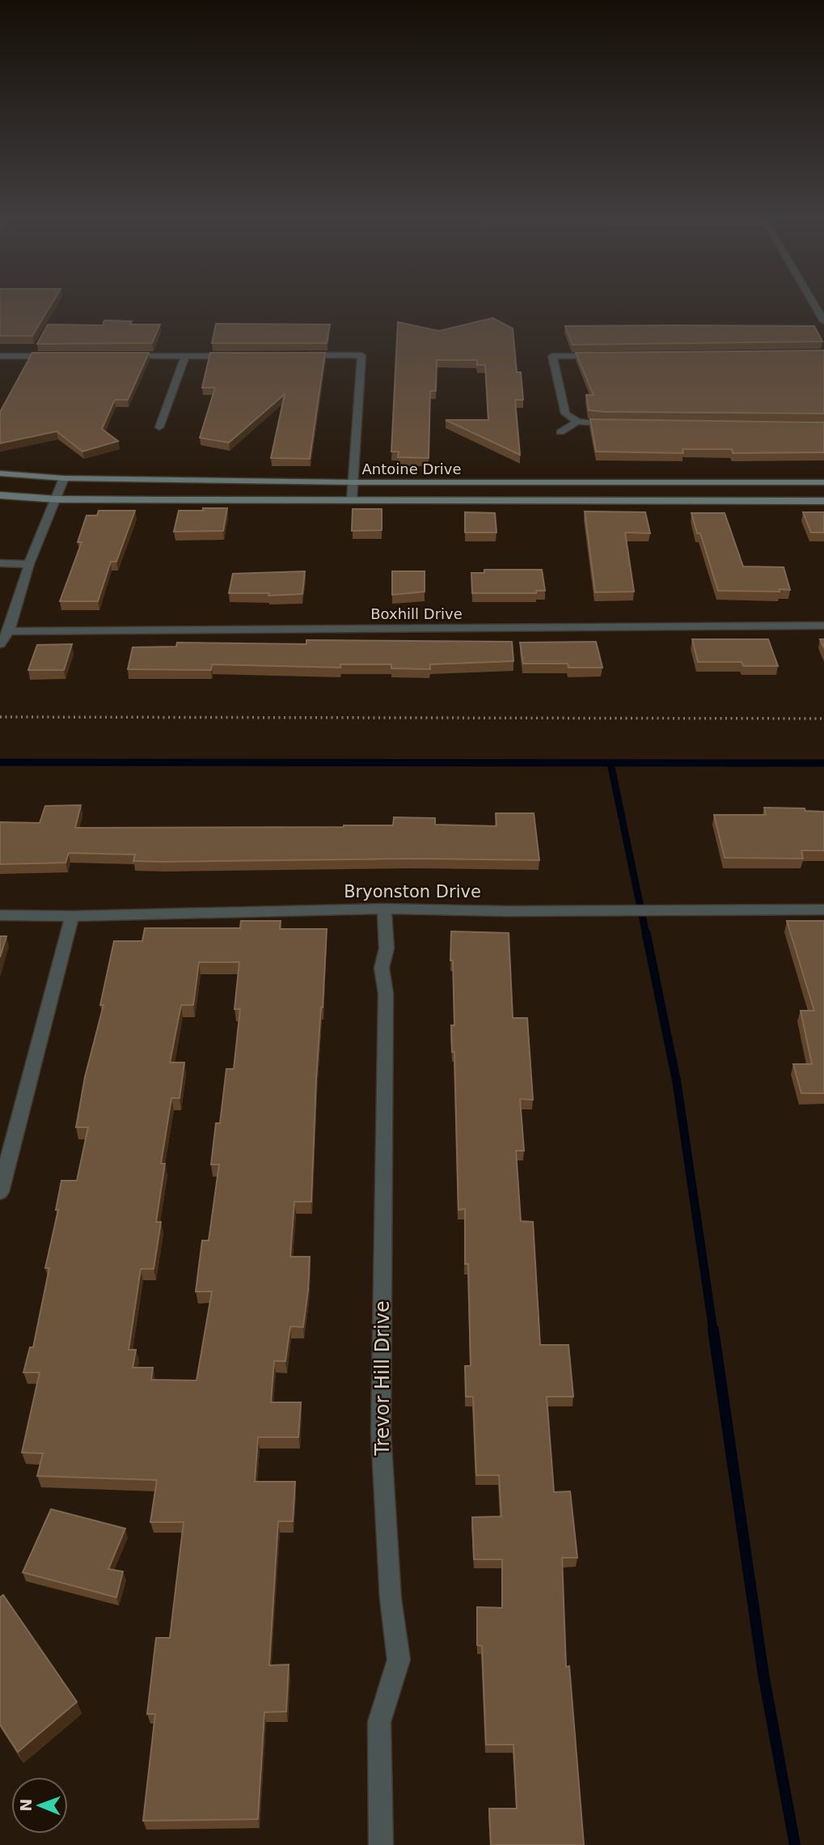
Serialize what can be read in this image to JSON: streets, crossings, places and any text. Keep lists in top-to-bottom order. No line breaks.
{"streets":{"main road":["Antoine Drive"],"street":["Boxhill Drive","Bryonston Drive","Trevor Hill Drive"]},"crossings":[["Bryonston Drive","Trevor Hill Drive"]],"north":"left"}
